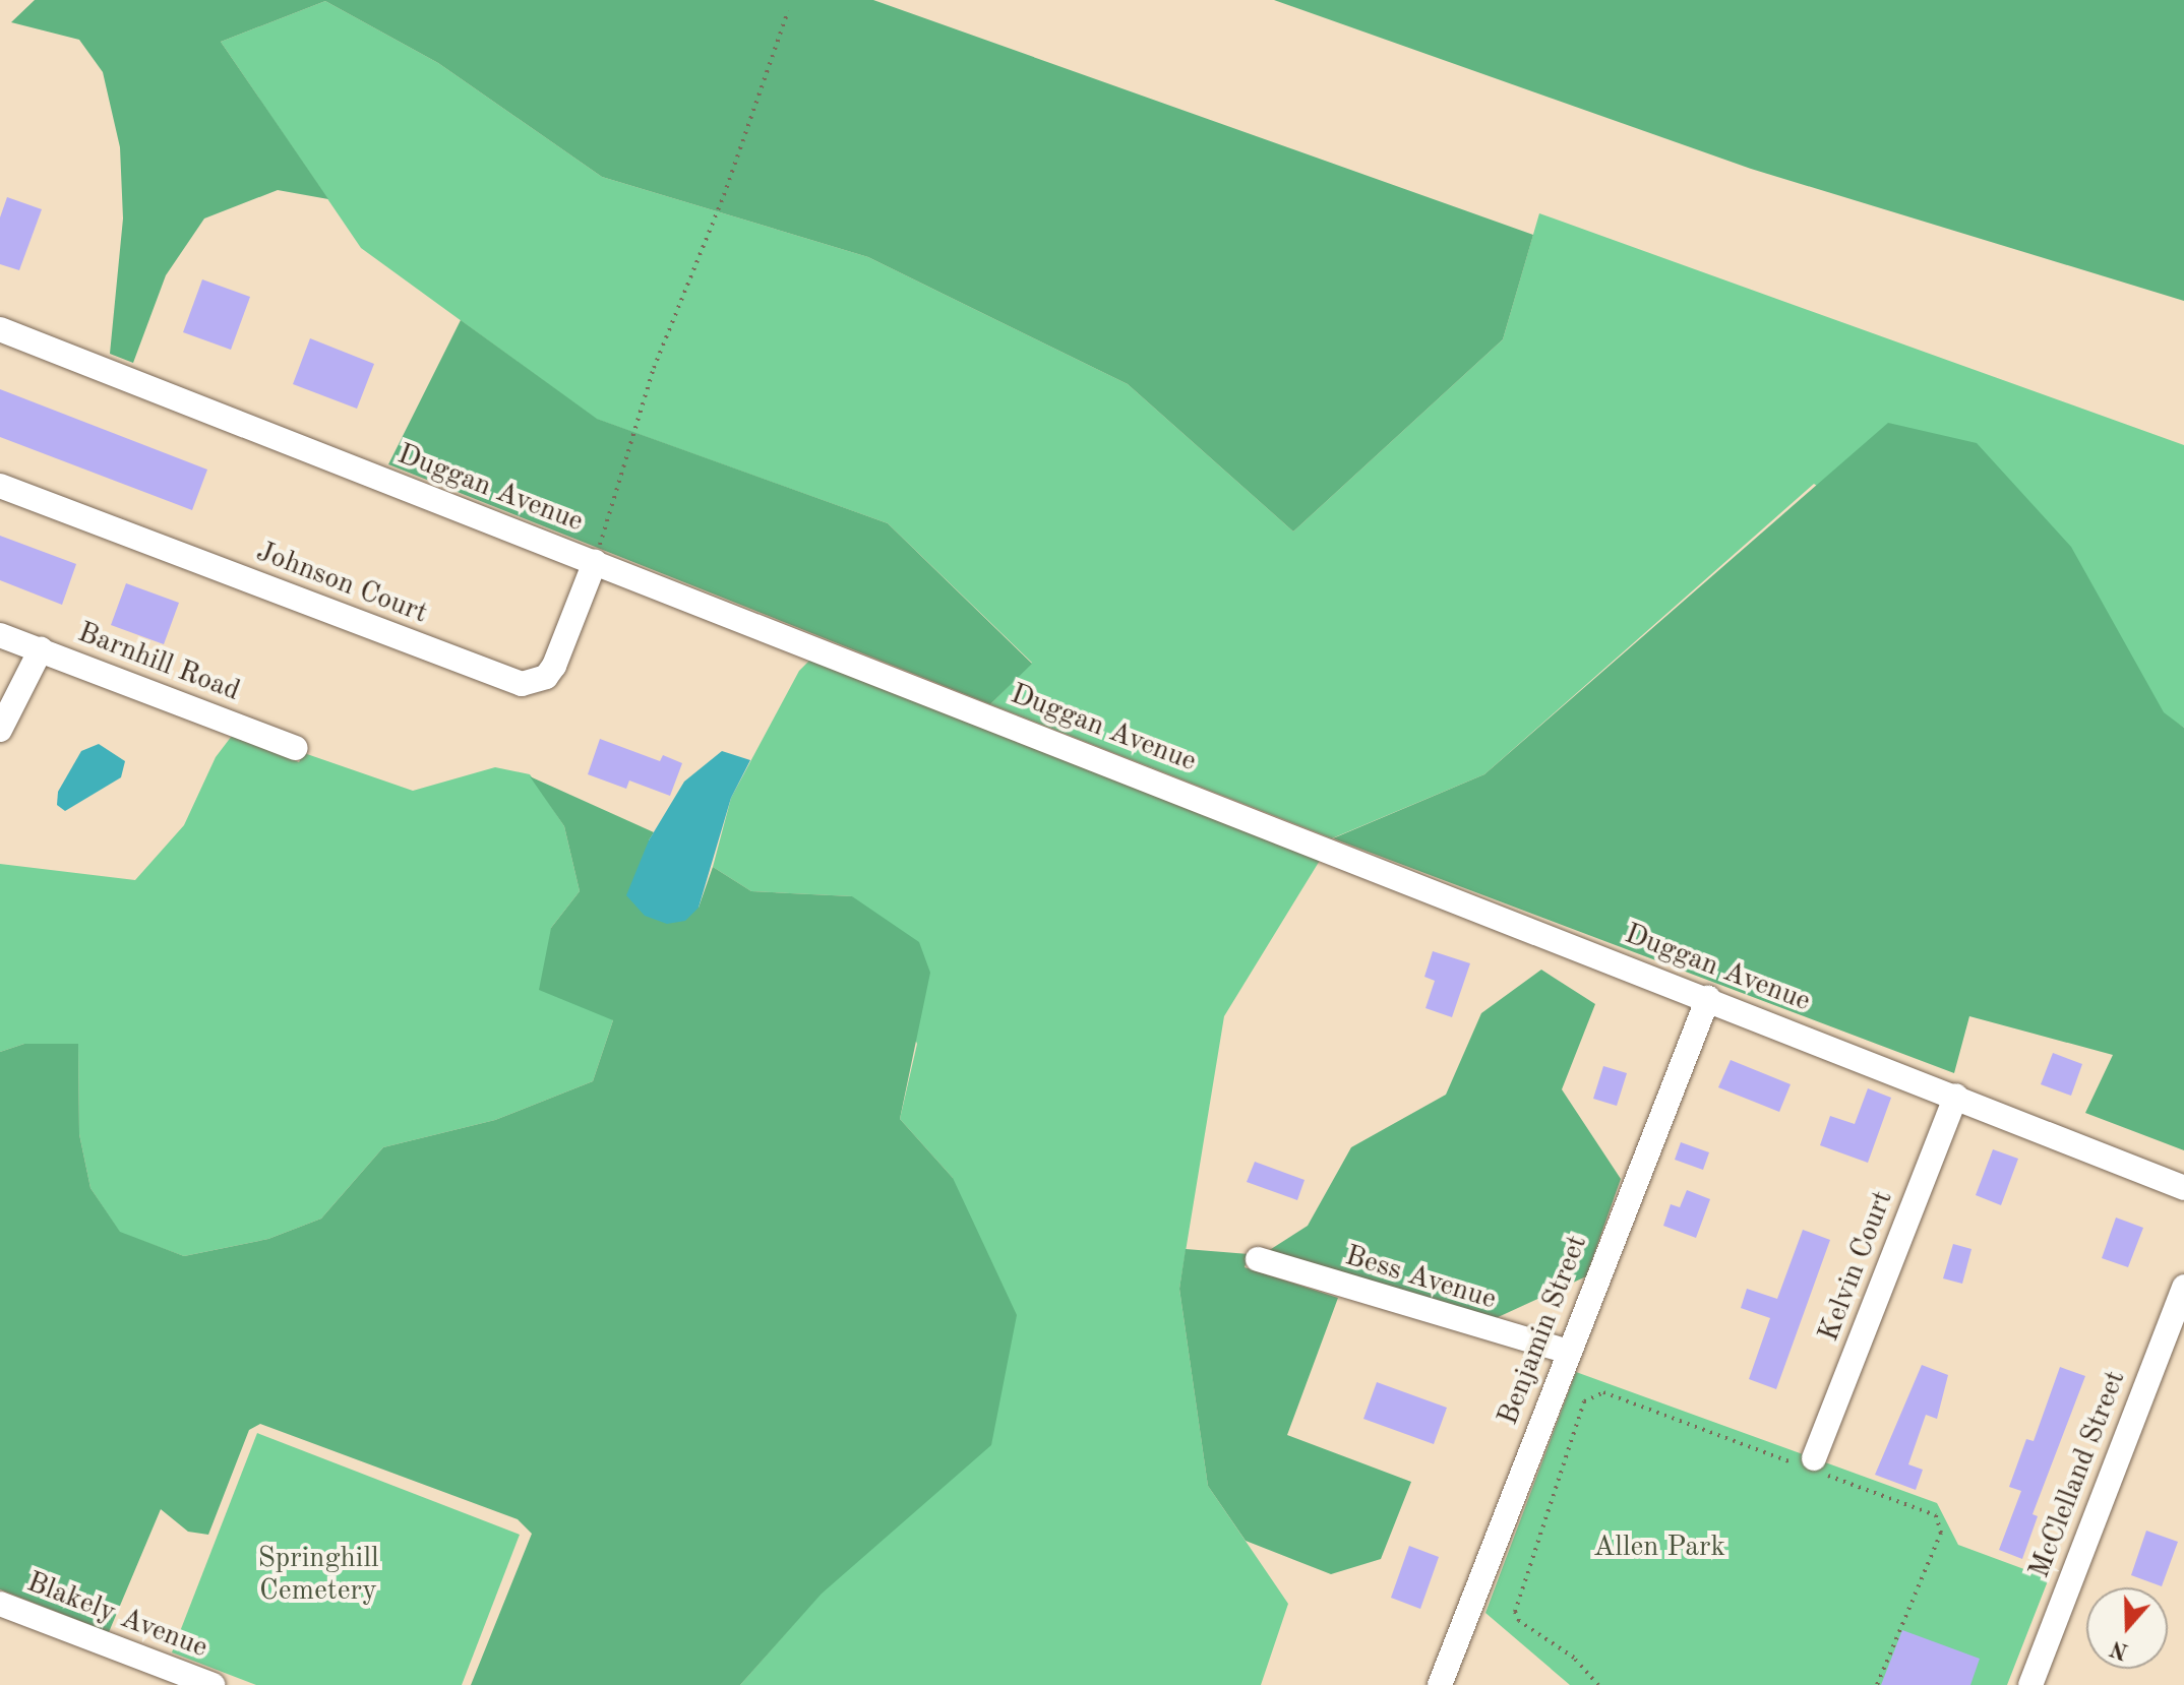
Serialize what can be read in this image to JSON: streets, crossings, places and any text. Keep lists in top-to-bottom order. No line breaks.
{"streets":{"street":["Duggan Avenue","Johnson Court","Barnhill Road","Kelvin Court","Bess Avenue","Benjamin Street","McClelland Street","Blakely Avenue"]},"crossings":[["Duggan Avenue","Johnson Court"],["Duggan Avenue","Kelvin Court"],["Duggan Avenue","Benjamin Street"],["Bess Avenue","Benjamin Street"]],"parks":["Allen Park","Springhill Cemetery"],"north":"bottom"}
